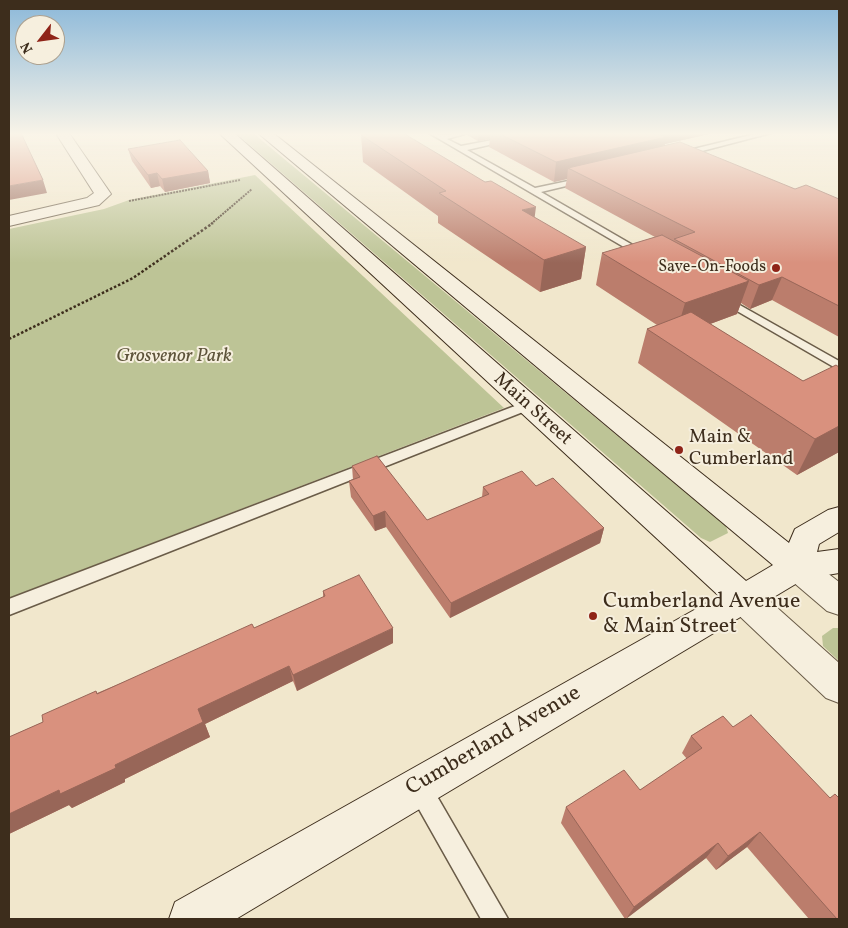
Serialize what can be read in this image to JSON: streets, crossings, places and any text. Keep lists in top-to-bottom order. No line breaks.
{"streets":{"street":["Main Street","Cumberland Avenue"]},"crossings":[["Main Street","Cumberland Avenue"]],"parks":["Grosvenor Park"],"places":["Save-On-Foods","Main & Cumberland","Cumberland Avenue & Main Street"],"north":"bottom left"}
